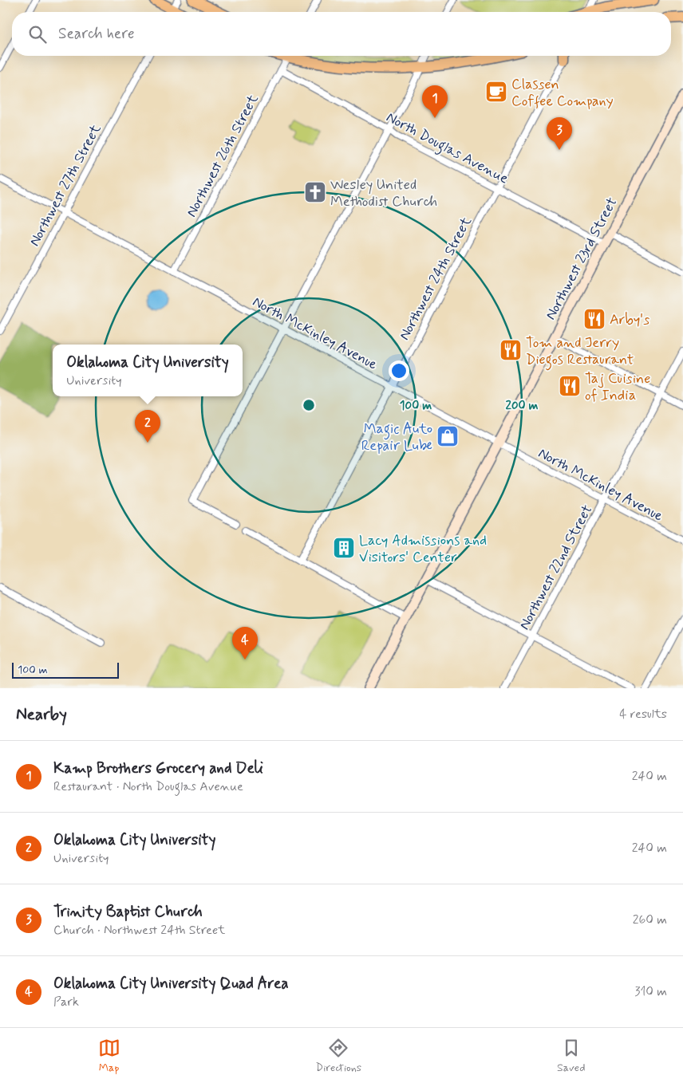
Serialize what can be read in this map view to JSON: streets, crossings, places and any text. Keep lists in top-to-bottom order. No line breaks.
{"streets":{"main road":["Northwest 23rd Street"],"street":["North Douglas Avenue","Northwest 26th Street","Northwest 27th Street","Northwest 24th Street","North McKinley Avenue","Northwest 22nd Street"]},"crossings":[["North Douglas Avenue","Northwest 26th Street"],["North Douglas Avenue","Northwest 23rd Street"],["North Douglas Avenue","Northwest 24th Street"],["Northwest 26th Street","North McKinley Avenue"],["Northwest 27th Street","North McKinley Avenue"],["Northwest 23rd Street","North McKinley Avenue"],["Northwest 24th Street","North McKinley Avenue"],["North McKinley Avenue","Northwest 22nd Street"]],"places":{"cafe":["Classen Coffee Company"],"church":["Wesley United Methodist Church"],"restaurant":["Arby's","Tom and Jerry Diegos Restaurant","Taj Cuisine of India"],"shop":["Magic Auto Repair Lube"],"building":["Lacy Admissions and Visitors' Center"]},"scale_bar":"100 m","page":{"search":"Search here","pins":["1","3","2","4"],"popup":["Oklahoma City University","University"],"scale":"100 m","heading":["Nearby","4 results"],"list":[{"mark":"1","name":"Kamp Brothers Grocery and Deli","note":"Restaurant · North Douglas Avenue","value":"240 m"},{"mark":"2","name":"Oklahoma City University","note":"University","value":"240 m"},{"mark":"3","name":"Trinity Baptist Church","note":"Church · Northwest 24th Street","value":"260 m"},{"mark":"4","name":"Oklahoma City University Quad Area","note":"Park","value":"310 m"}],"nav":["Map","Directions","Saved"]},"rings":["100 m","200 m"]}
